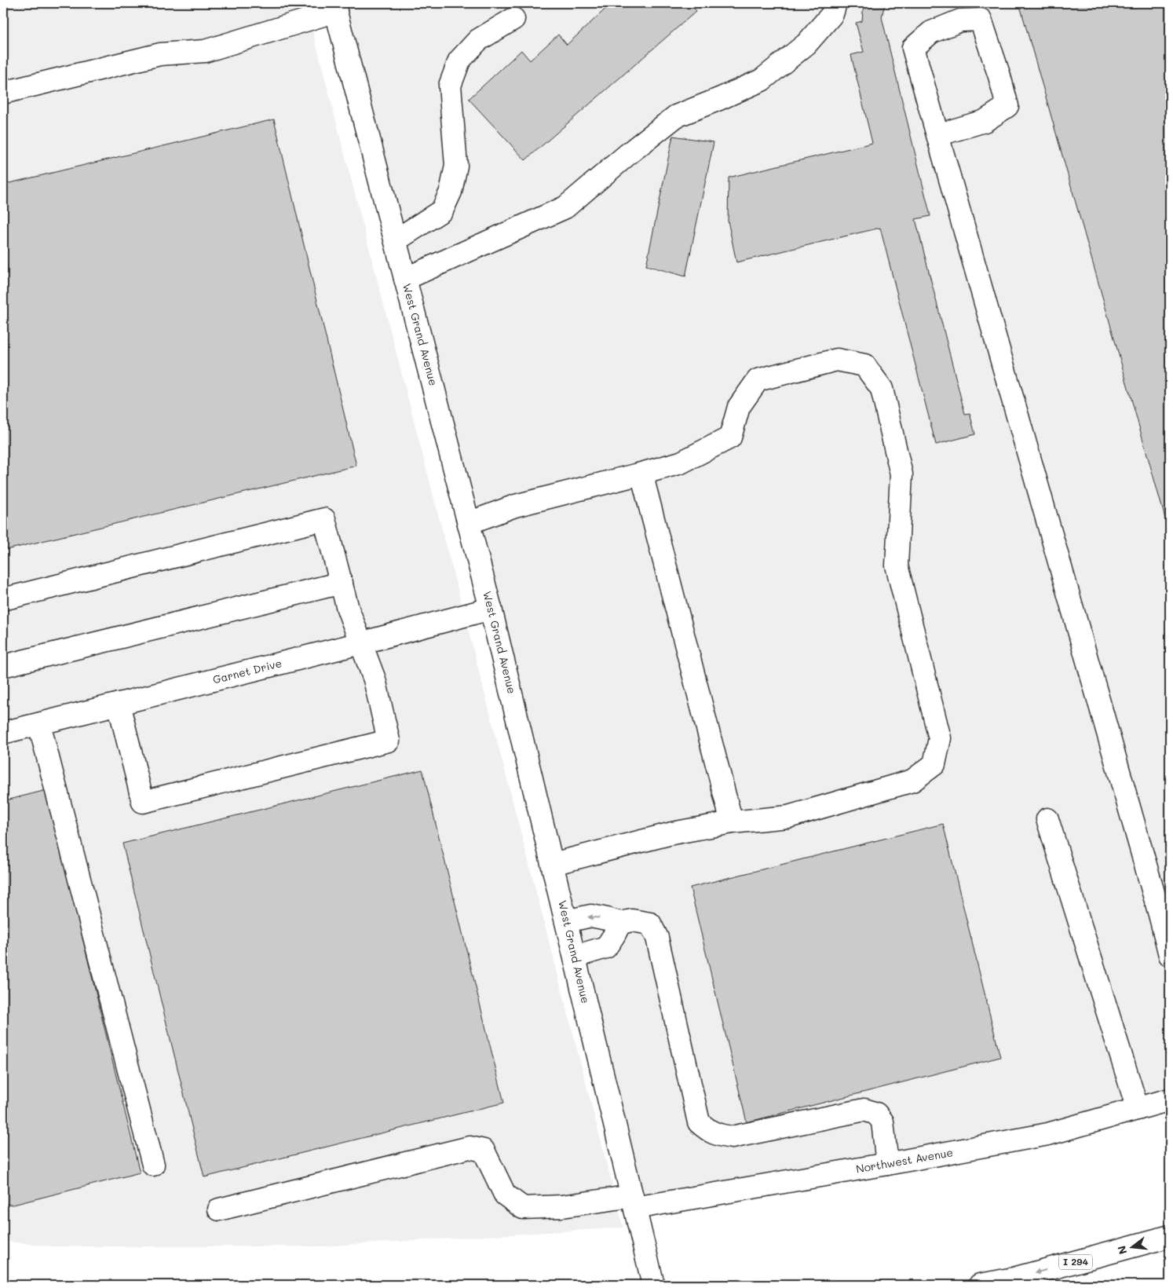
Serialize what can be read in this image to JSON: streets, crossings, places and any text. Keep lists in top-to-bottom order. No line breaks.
{"streets":{"main road":["West Grand Avenue","Garnet Drive","Northwest Avenue","I 294"]},"crossings":[["West Grand Avenue","Garnet Drive"],["West Grand Avenue","Northwest Avenue"]],"north":"left"}
